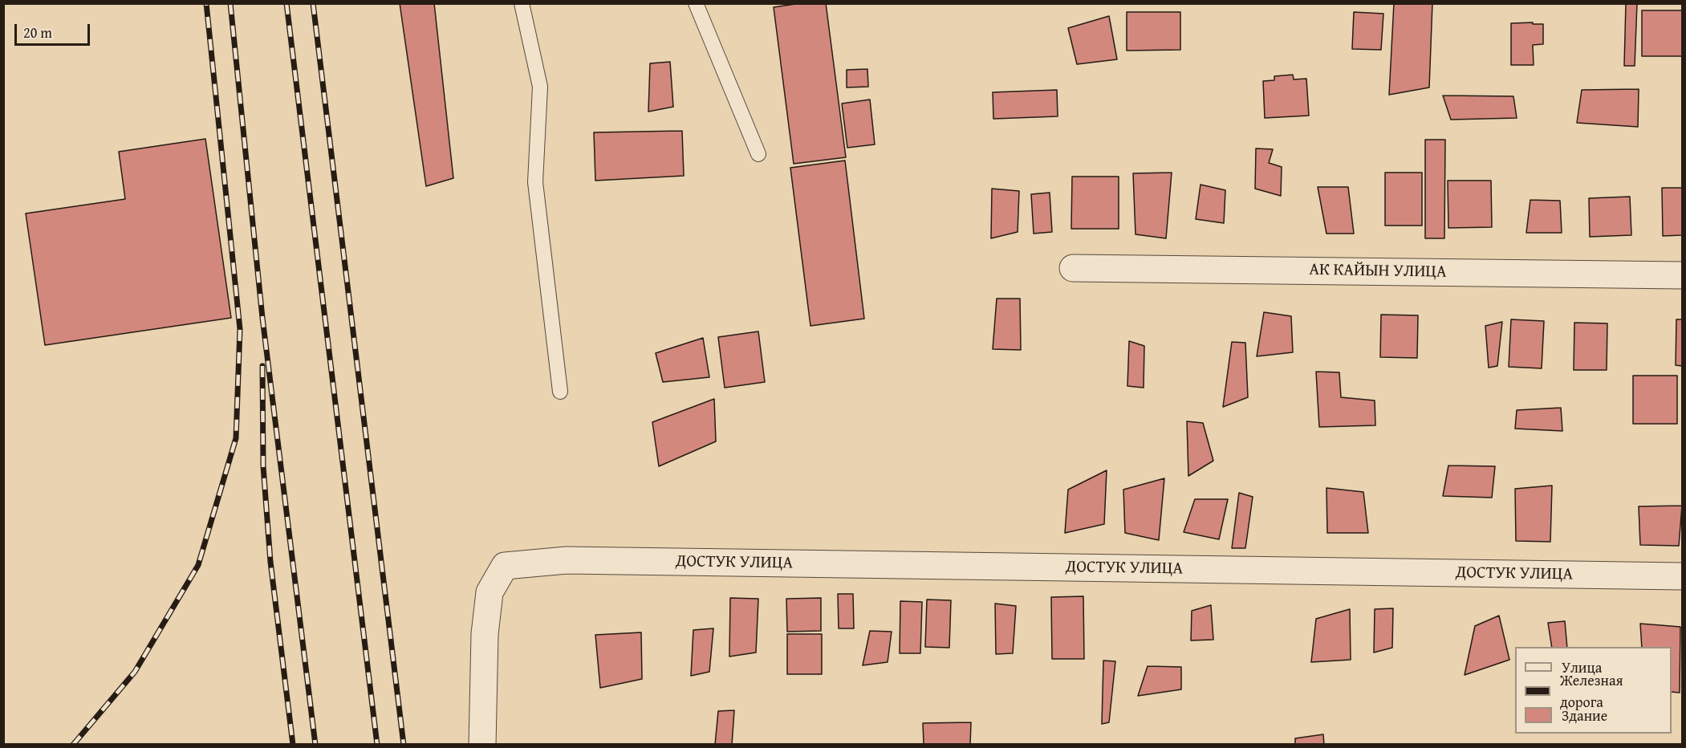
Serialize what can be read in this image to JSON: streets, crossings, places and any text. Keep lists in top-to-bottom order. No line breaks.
{"streets":{"street":["АК КАЙЫН УЛИЦА","ДОСТУК УЛИЦА"]},"legend":["Улица","Железная дорога","Здание"],"scale_bar":"20 m"}
